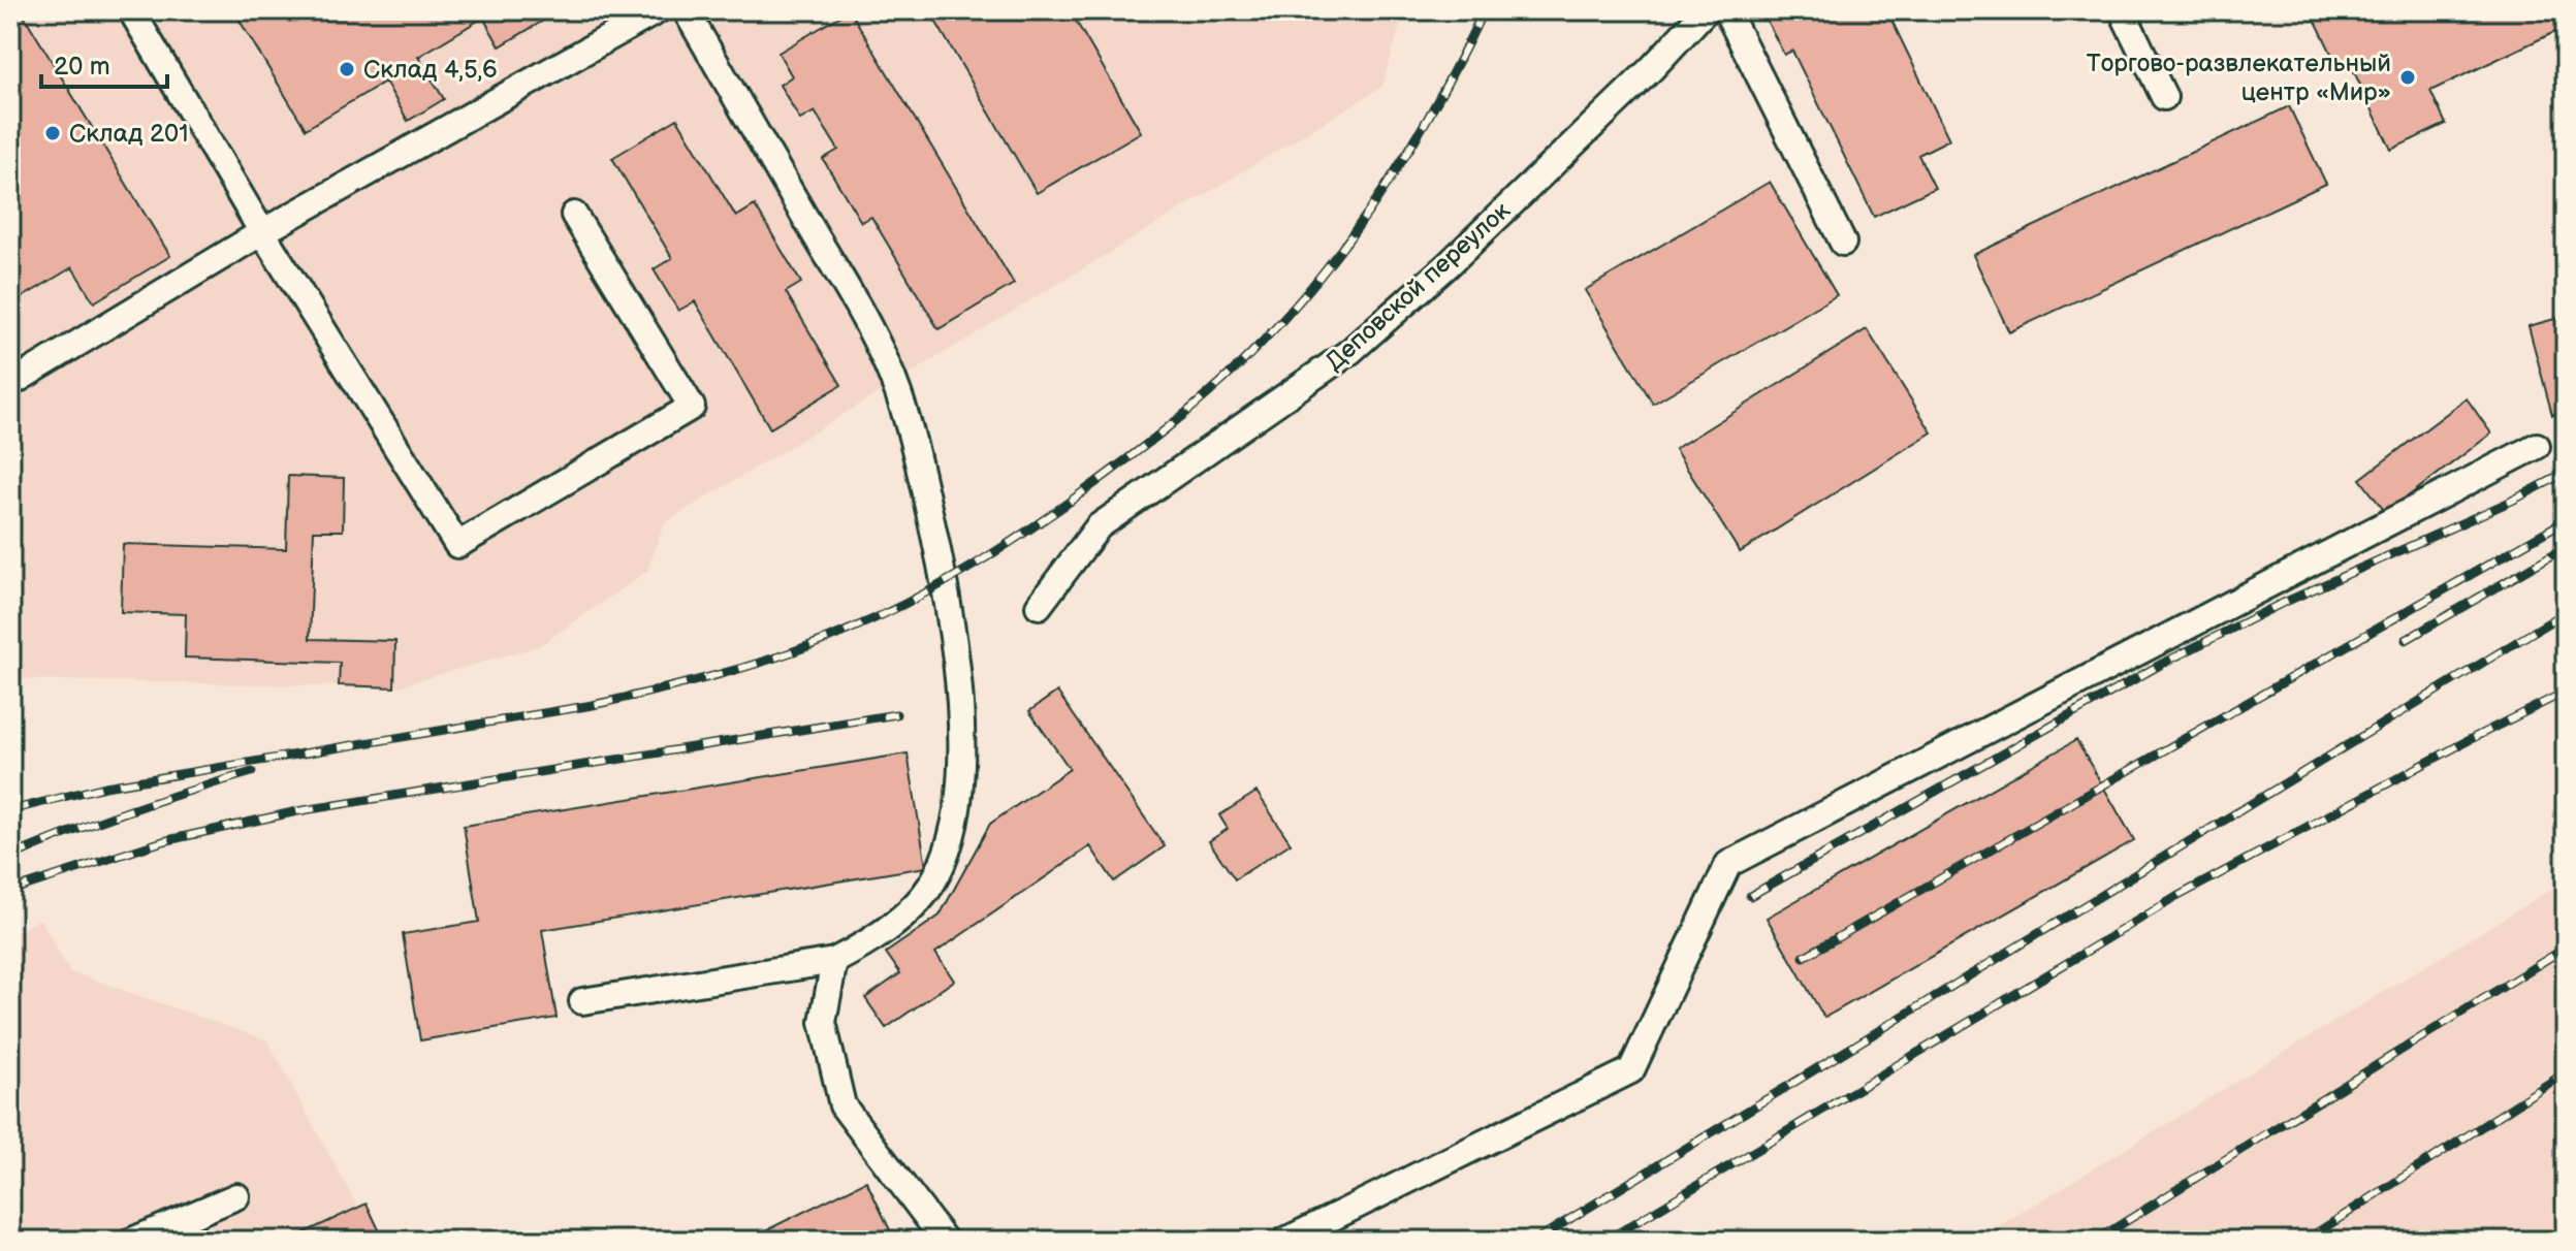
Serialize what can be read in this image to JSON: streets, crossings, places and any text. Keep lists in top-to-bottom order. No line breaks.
{"streets":{"lane":["Деповской переулок"]},"places":["Склад 4,5,6","Торгово-развлекательный центр «Мир»","Склад 201"],"scale_bar":"20 m"}
